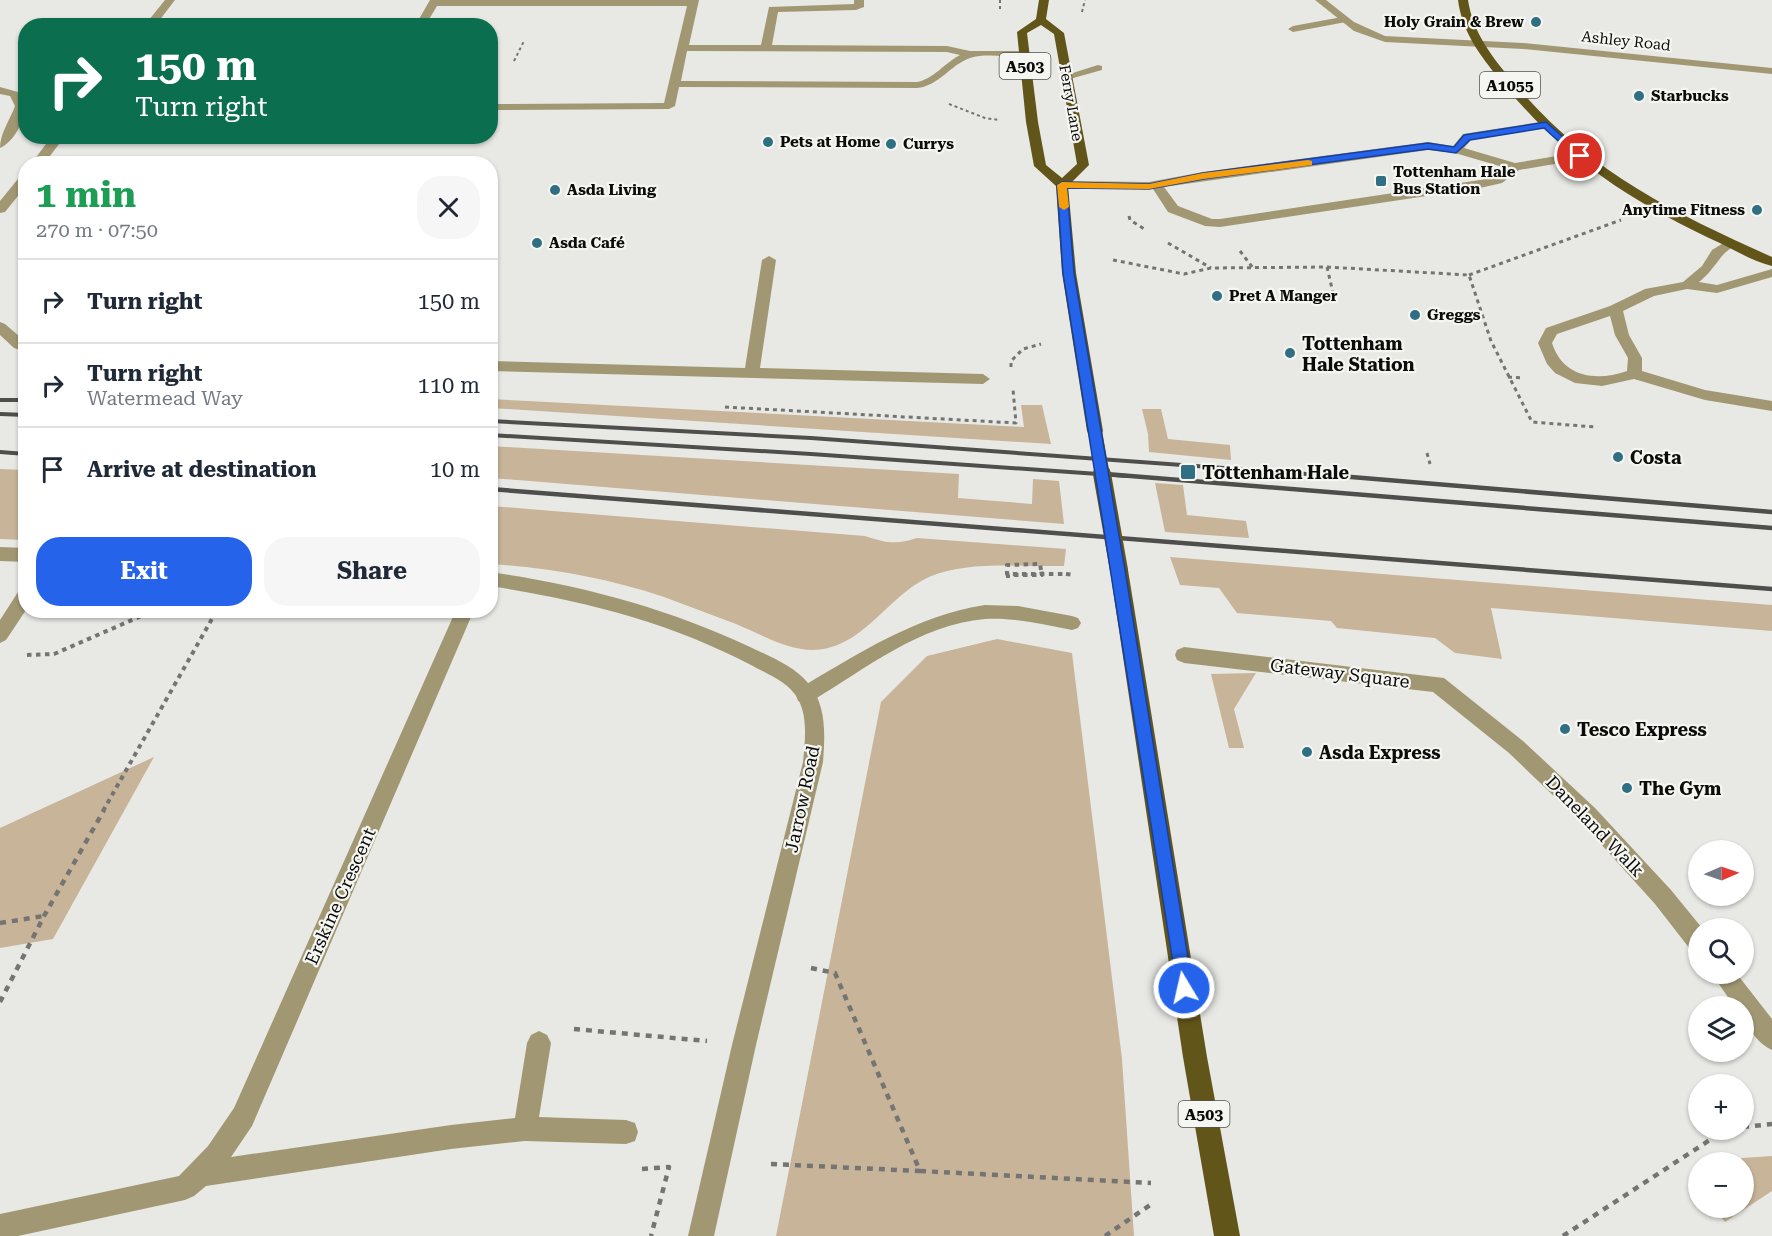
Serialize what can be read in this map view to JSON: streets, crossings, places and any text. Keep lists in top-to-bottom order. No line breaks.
{"streets":{"main road":["A503","A1055","Ferry Lane"],"street":["Ashley Road","Gateway Square","Jarrow Road","Daneland Walk","Erskine Crescent"]},"crossings":[["Ashley Road","A1055"],["A503","Ferry Lane"],["Gateway Square","Daneland Walk"]],"places":{"other":["Holy Grain & Brew","Starbucks","Pets at Home","Currys","Asda Living","Anytime Fitness","Asda Café","Pret A Manger","Greggs","Tottenham Hale Station","Costa","Tesco Express","Asda Express","The Gym"],"transit":["Tottenham Hale Bus Station","Tottenham Hale"]},"north":"right","page":{"turn":["150 m","Turn right"],"heading":["1 min","270 m · 07:50"],"list":[{"name":"Turn right","value":"150 m"},{"name":"Turn right","note":"Watermead Way","value":"110 m"},{"name":"Arrive at destination","value":"10 m"}],"buttons":["Exit","Share"],"map_buttons":["+","−"]}}
